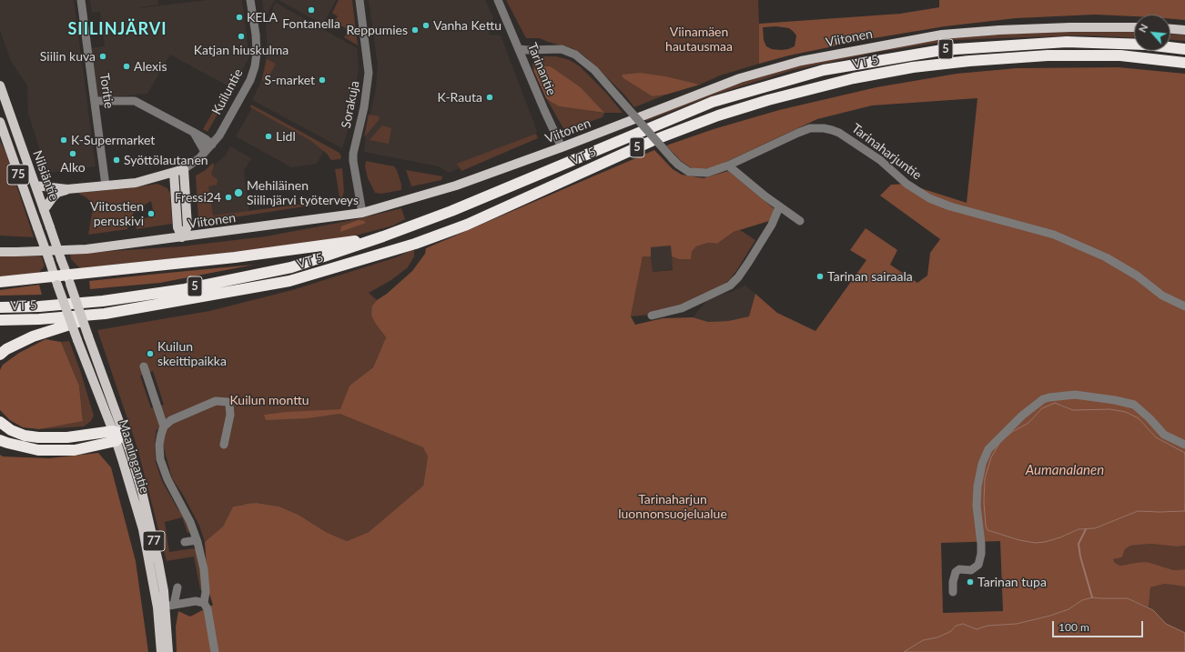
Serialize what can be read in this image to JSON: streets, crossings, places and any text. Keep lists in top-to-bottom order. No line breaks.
{"streets":{"highway":["5","VT 5"],"main road":["Viitonen","Kuiluntie","75","Nilsiäntie","Maaningantie","77"],"street":["Tarinantie","Toritie","Sorakuja","Tarinaharjuntie"]},"crossings":[["Viitonen","Tarinantie"],["Viitonen","Sorakuja"],["Tarinantie","Tarinaharjuntie"],["Toritie","Kuiluntie"],["Nilsiäntie","Maaningantie"]],"districts":["SIILINJÄRVI"],"water":["Aumanalanen"],"parks":["Viinamäen hautausmaa","Kuilun monttu","Tarinaharjun luonnonsuojelualue"],"places":["Fontanella","KELA","Vanha Kettu","Reppumies","Katjan hiuskulma","Siilin kuva","Alexis","S-market","K-Rauta","Lidl","K-Supermarket","Alko","Syöttölautanen","Mehiläinen Siilinjärvi työterveys","Fressi24","Viitostien peruskivi","Tarinan sairaala","Kuilun skeittipaikka","Tarinan tupa"],"scale_bar":"100 m","north":"top left"}
